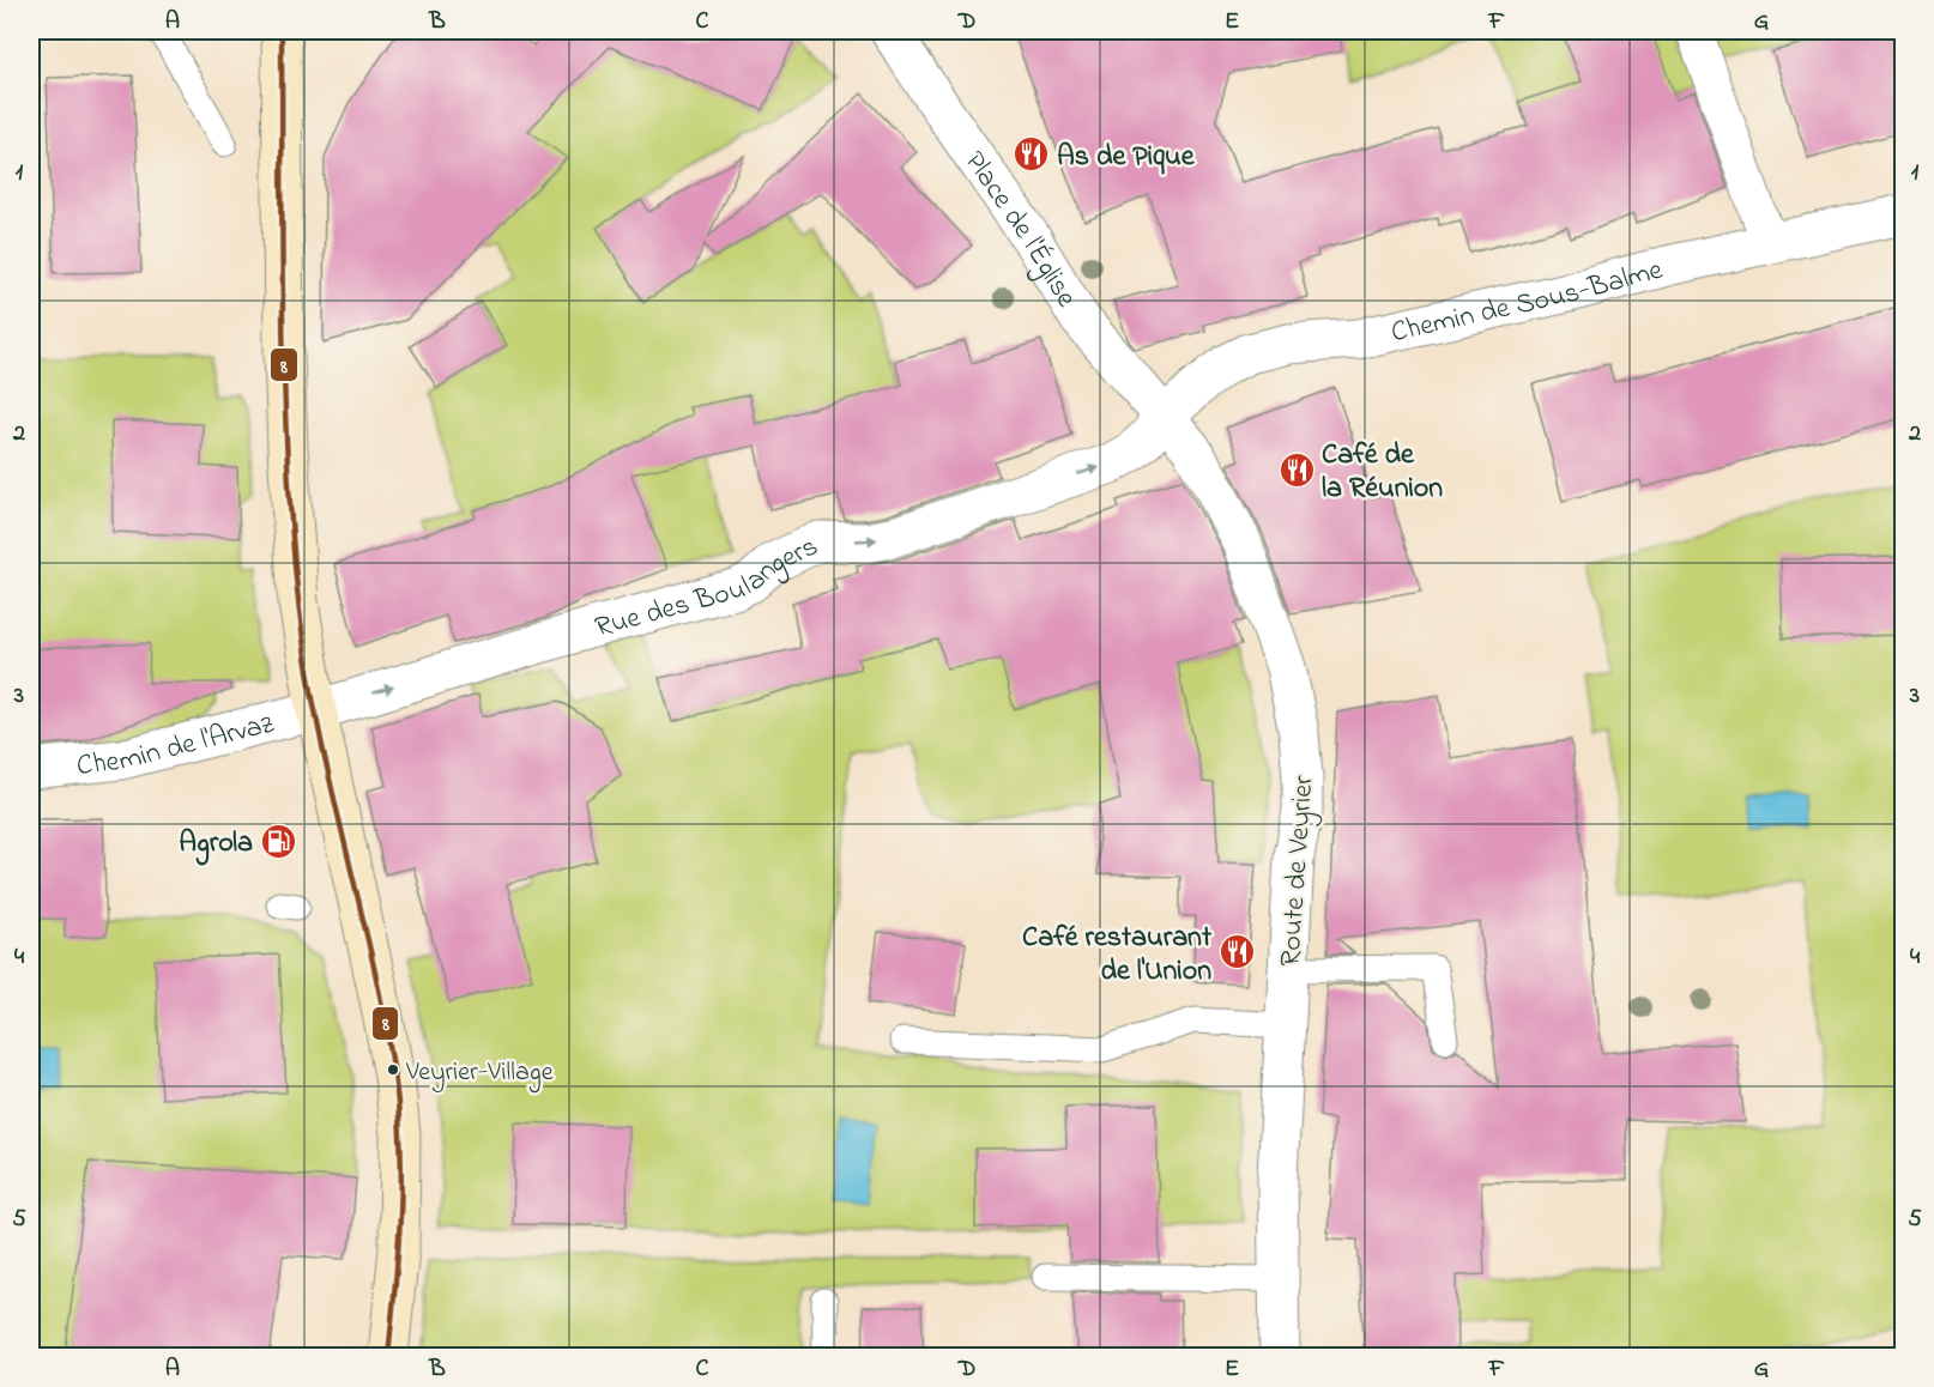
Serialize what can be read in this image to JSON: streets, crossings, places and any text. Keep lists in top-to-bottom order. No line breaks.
{"streets":{"street":["Place de l'Église","Chemin de Sous-Balme","Rue des Boulangers","Chemin de l'Arvaz","Route de Veyrier"]},"crossings":[["Place de l'Église","Chemin de Sous-Balme"],["Place de l'Église","Rue des Boulangers"],["Place de l'Église","Route de Veyrier"],["Chemin de Sous-Balme","Rue des Boulangers"],["Chemin de Sous-Balme","Route de Veyrier"],["Rue des Boulangers","Chemin de l'Arvaz"],["Rue des Boulangers","Route de Veyrier"]],"one_way":["Rue des Boulangers"],"places":{"restaurant":["As de Pique","Café de la Réunion","Café restaurant de l'Union"],"fuel station":["Agrola"],"other":["Veyrier-Village"]},"lines":["transit line 8"],"grid":{"columns":["A","B","C","D","E","F","G"],"rows":["1","2","3","4","5"]}}
